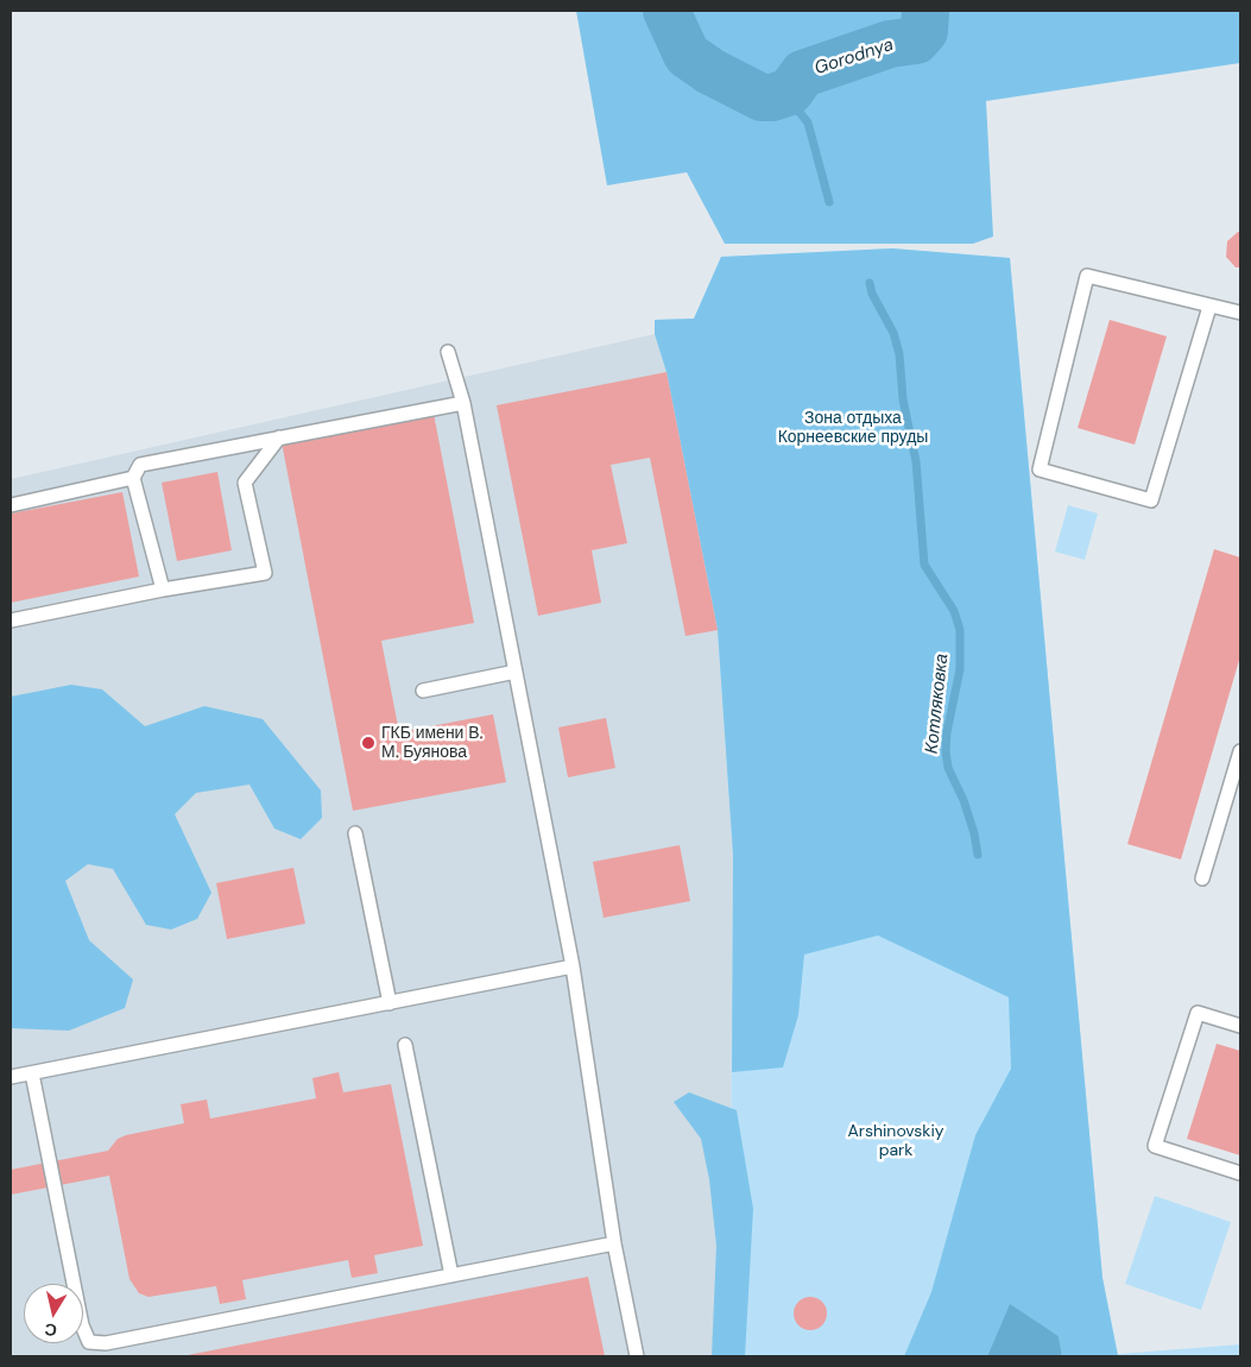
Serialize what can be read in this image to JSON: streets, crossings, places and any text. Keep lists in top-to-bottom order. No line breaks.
{"water":["Gorodnya","Котляковка"],"parks":["Зона отдыха Корнеевские пруды","Arshinovskiy park"],"places":["ГКБ имени В. М. Буянова"],"north":"bottom"}
